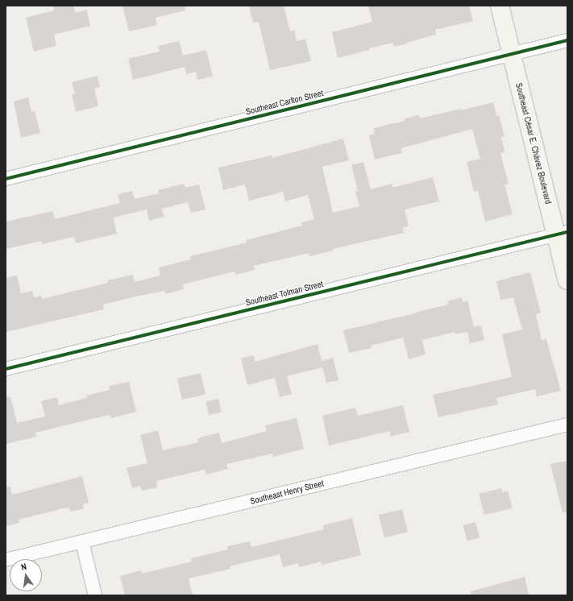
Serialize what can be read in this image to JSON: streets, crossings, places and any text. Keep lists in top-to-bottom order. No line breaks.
{"streets":{"street":["Southeast Carlton Street","Southeast César E. Chávez Boulevard","Southeast Tolman Street","Southeast Henry Street"]},"crossings":[["Southeast Carlton Street","Southeast César E. Chávez Boulevard"],["Southeast César E. Chávez Boulevard","Southeast Tolman Street"]],"north":"top"}
